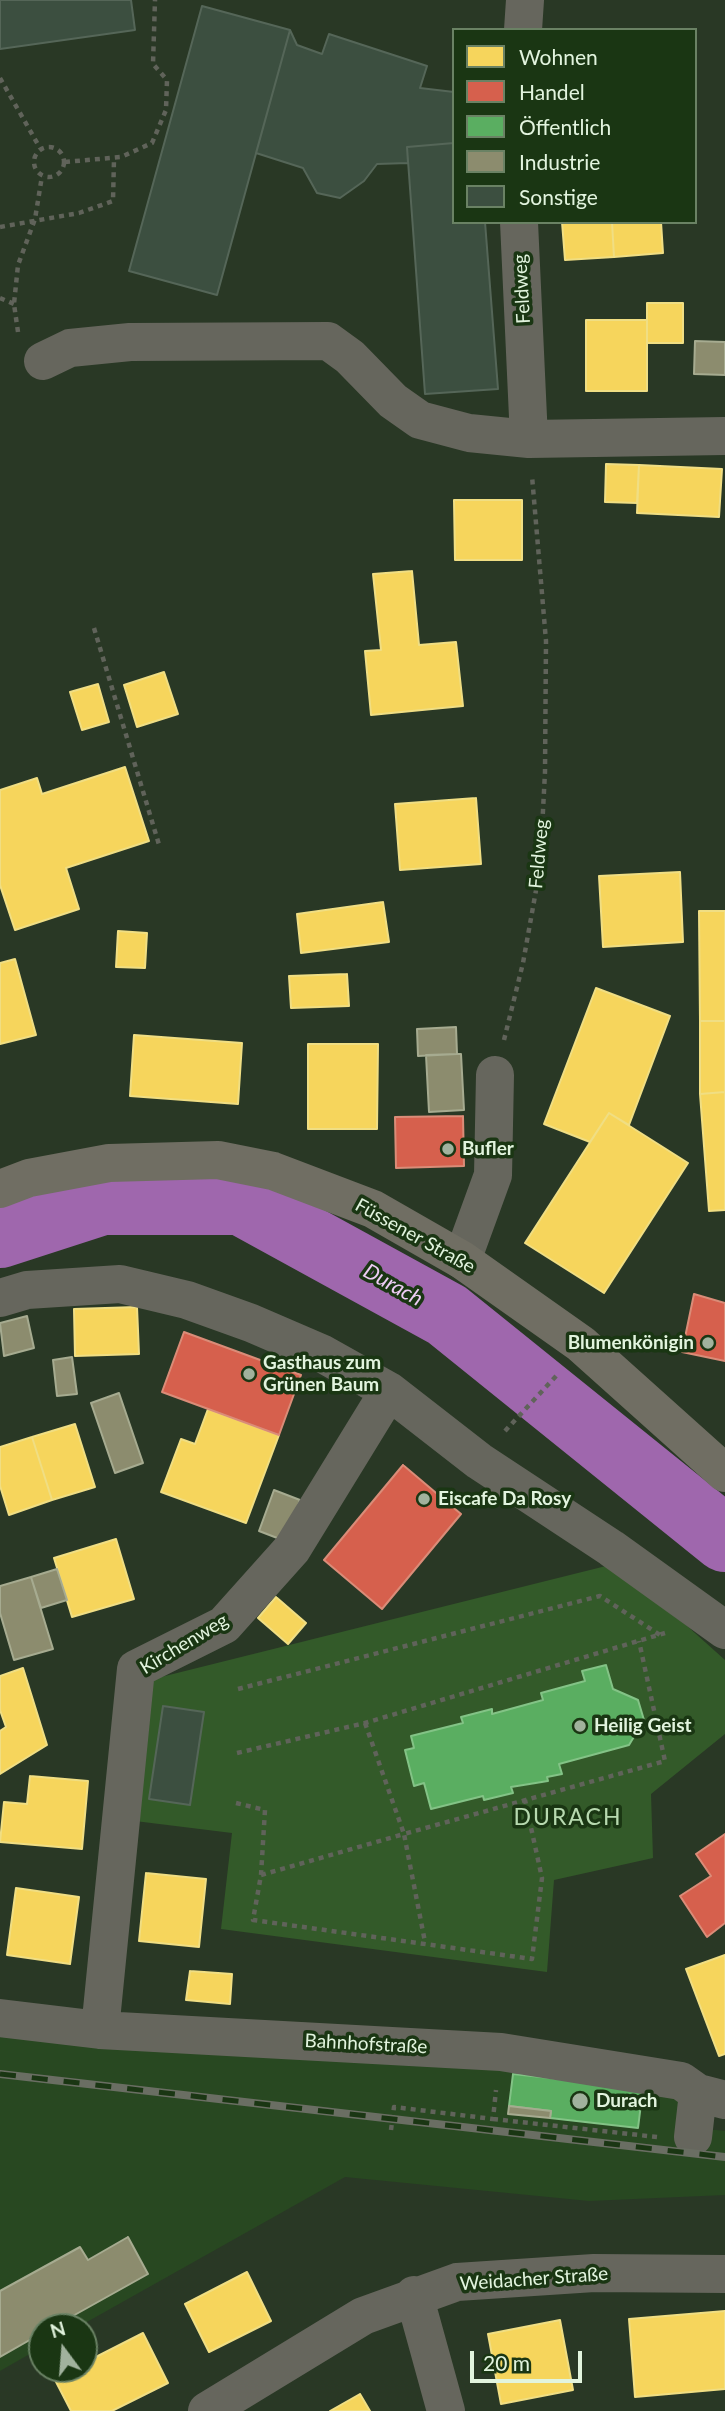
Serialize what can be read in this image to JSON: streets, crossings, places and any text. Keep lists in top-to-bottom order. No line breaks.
{"streets":{"main road":["Füssener Straße"],"street":["Feldweg","Kirchenweg","Bahnhofstraße","Weidacher Straße"]},"crossings":[["Kirchenweg","Bahnhofstraße"]],"districts":["DURACH"],"water":["Durach"],"places":["Bufler","Blumenkönigin","Gasthaus zum Grünen Baum","Eiscafe Da Rosy","Heilig Geist","Durach"],"legend":["Wohnen","Handel","Öffentlich","Industrie","Sonstige"],"scale_bar":"20 m","north":"top"}
